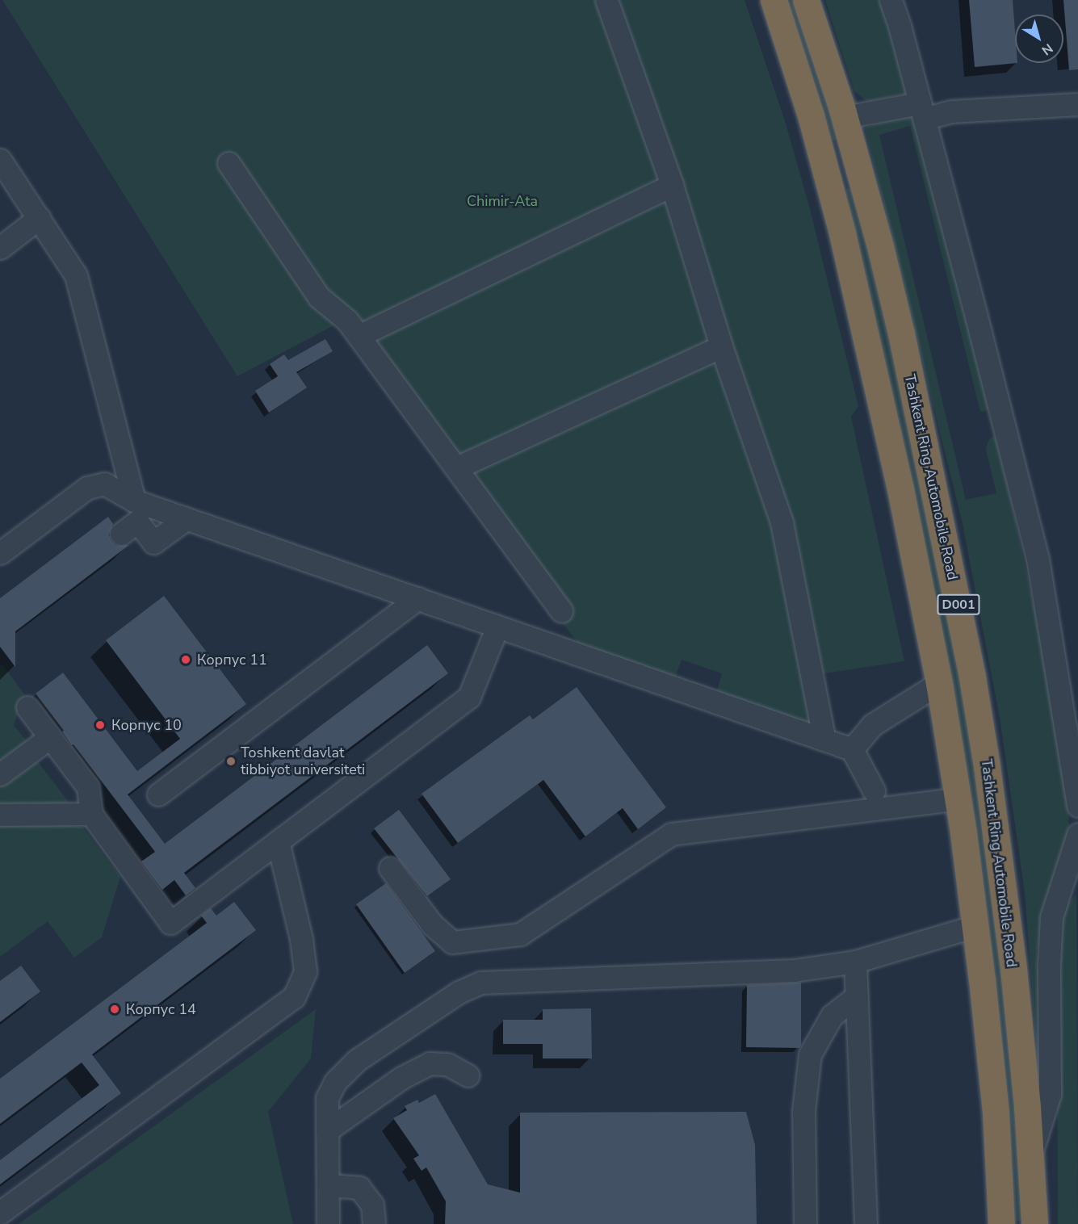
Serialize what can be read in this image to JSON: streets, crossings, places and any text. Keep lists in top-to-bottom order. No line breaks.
{"streets":{"highway":["Tashkent Ring Automobile Road","D001"]},"parks":["Chimir-Ata"],"places":["Корпус 11","Корпус 10","Toshkent davlat tibbiyot universiteti","Корпус 14"],"north":"bottom right"}
